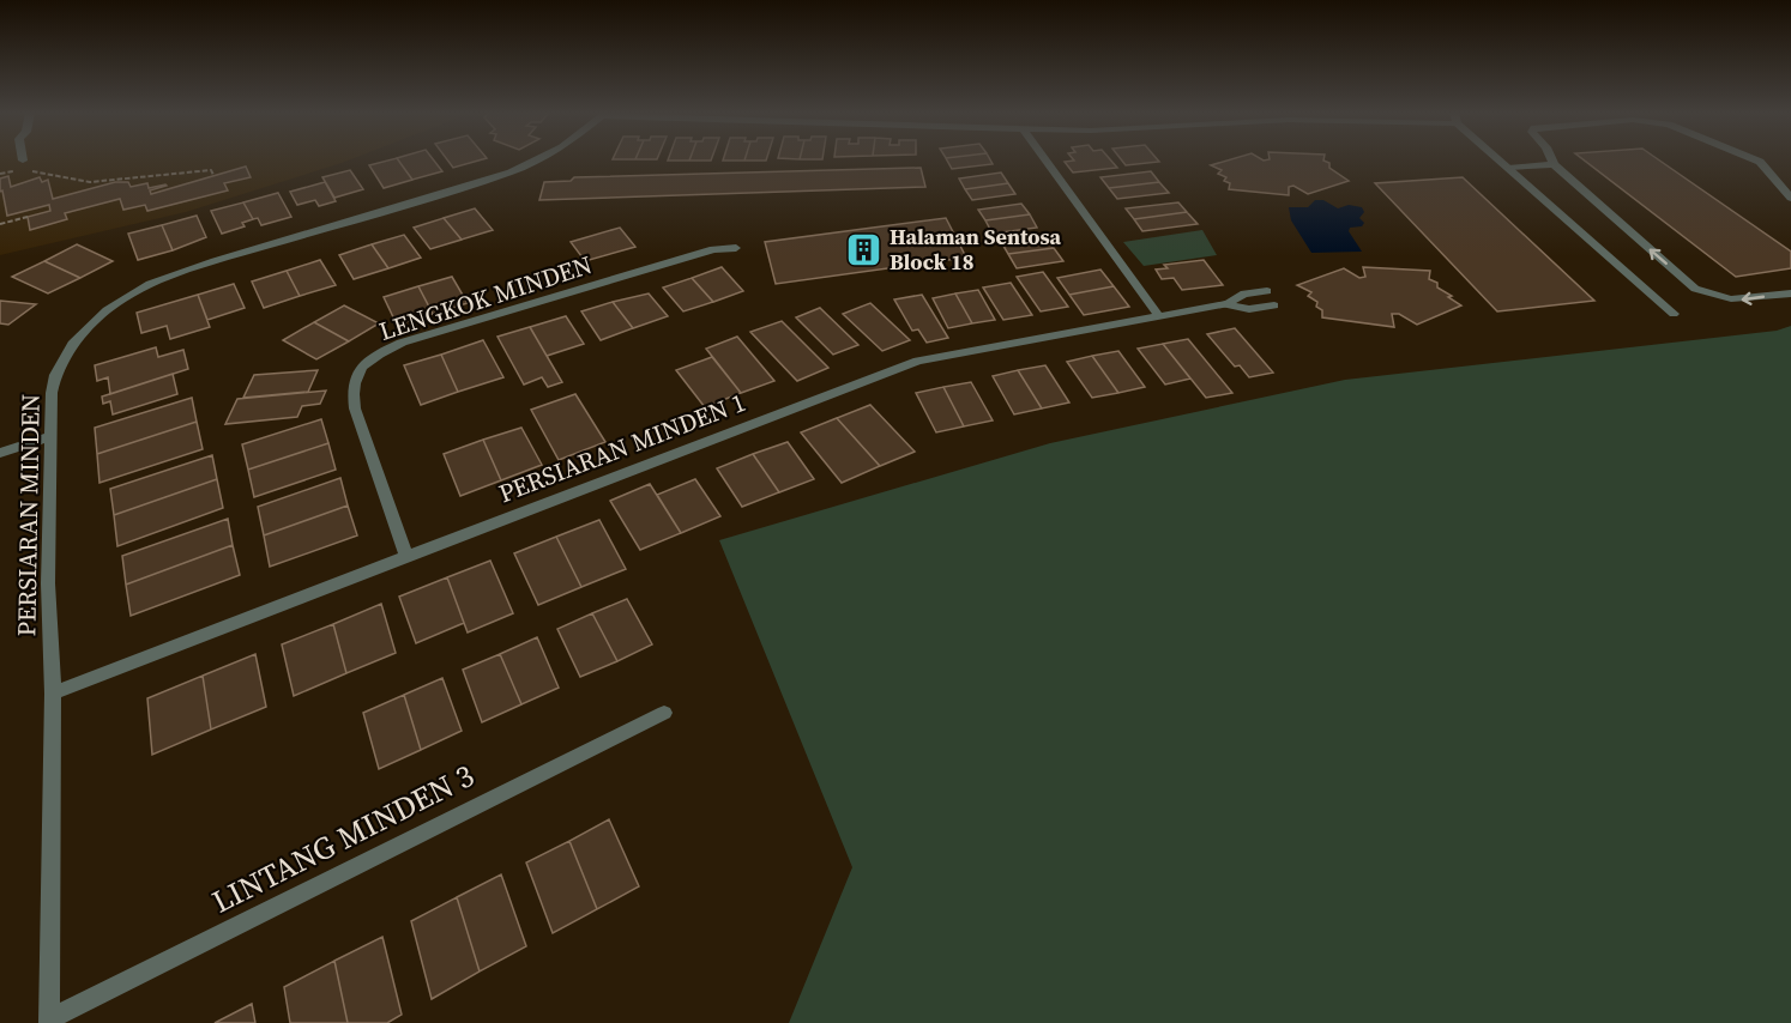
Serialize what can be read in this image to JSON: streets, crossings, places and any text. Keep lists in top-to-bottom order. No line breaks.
{"streets":{"street":["LENGKOK MINDEN","PERSIARAN MINDEN 1","PERSIARAN MINDEN","LINTANG MINDEN 3"]},"crossings":[["LENGKOK MINDEN","PERSIARAN MINDEN 1"],["PERSIARAN MINDEN 1","PERSIARAN MINDEN"],["PERSIARAN MINDEN","LINTANG MINDEN 3"]],"places":{"building":["Halaman Sentosa Block 18"]}}
